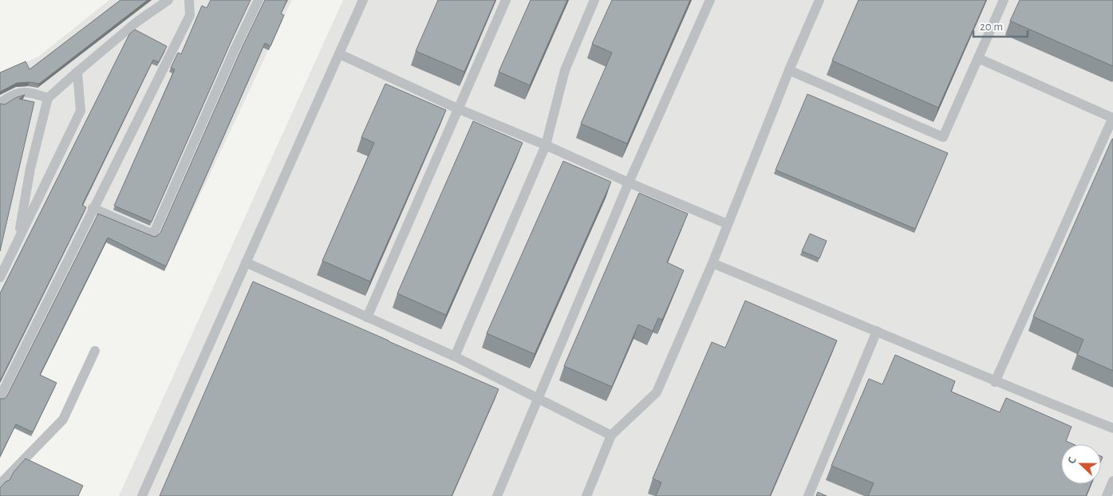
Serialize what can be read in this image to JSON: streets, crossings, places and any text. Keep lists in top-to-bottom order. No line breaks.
{"scale_bar":"20 m","north":"left"}
